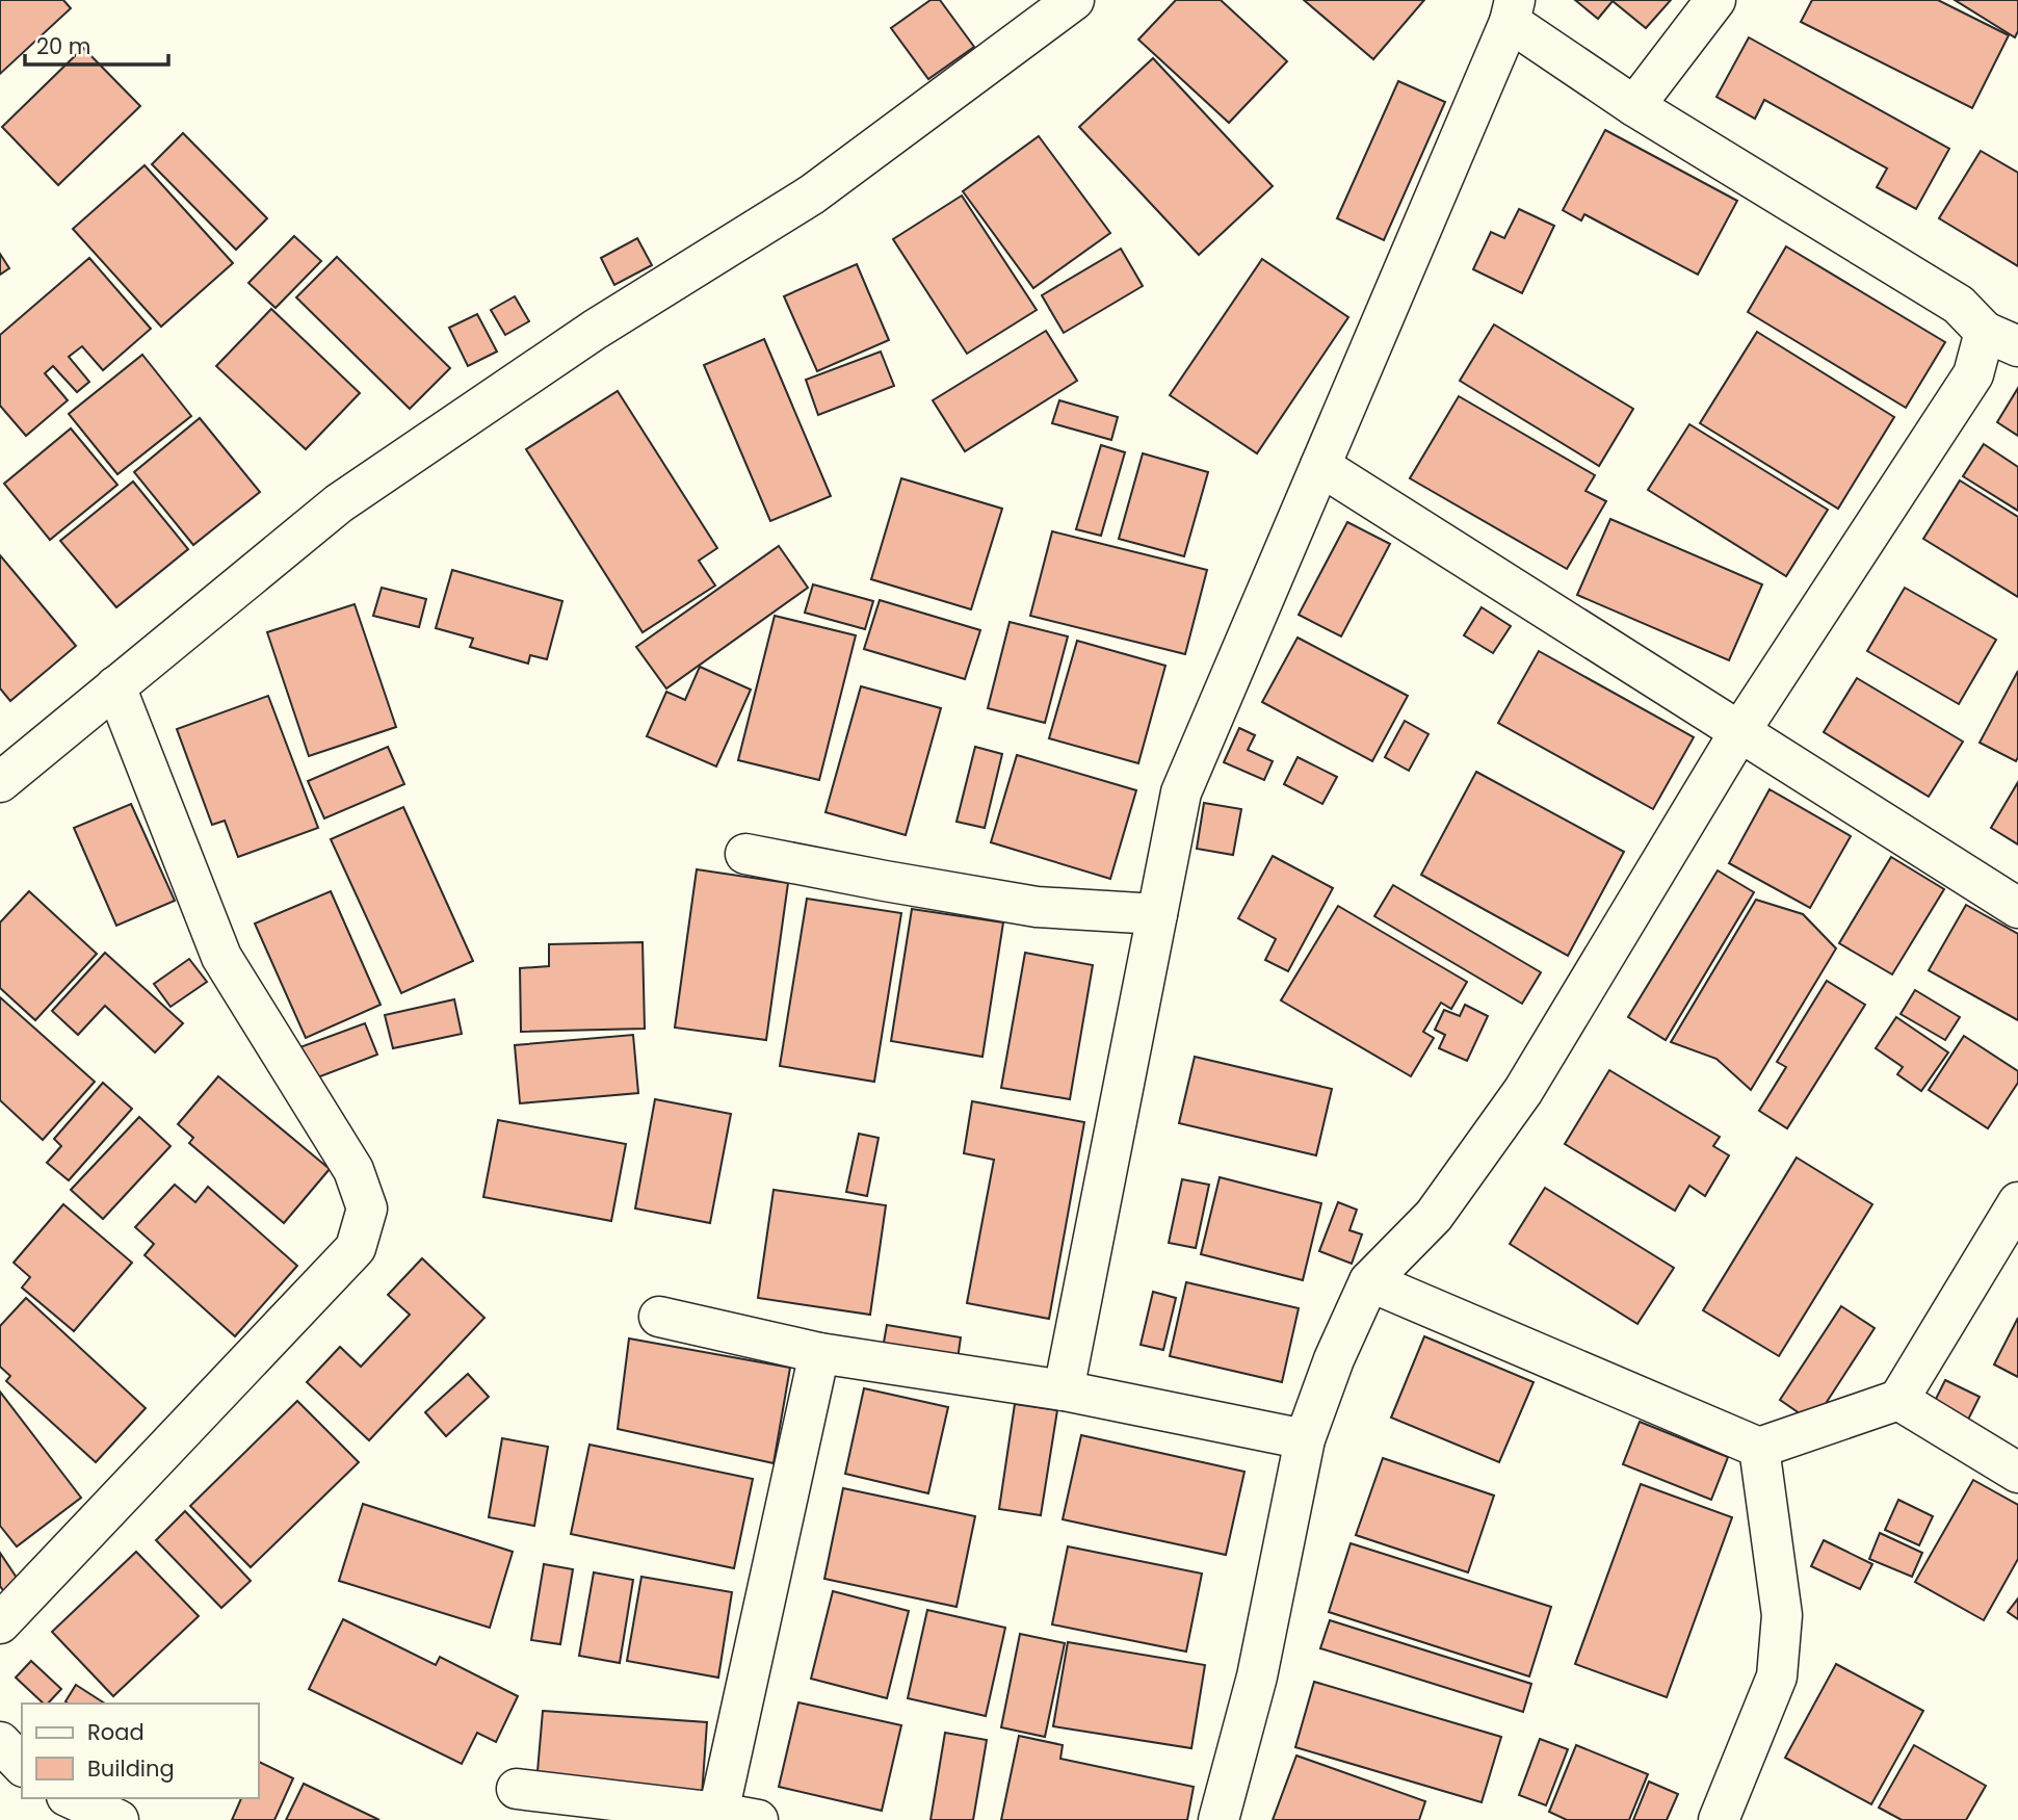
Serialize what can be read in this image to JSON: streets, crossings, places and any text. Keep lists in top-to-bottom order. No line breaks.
{"legend":["Road","Building"],"scale_bar":"20 m"}
